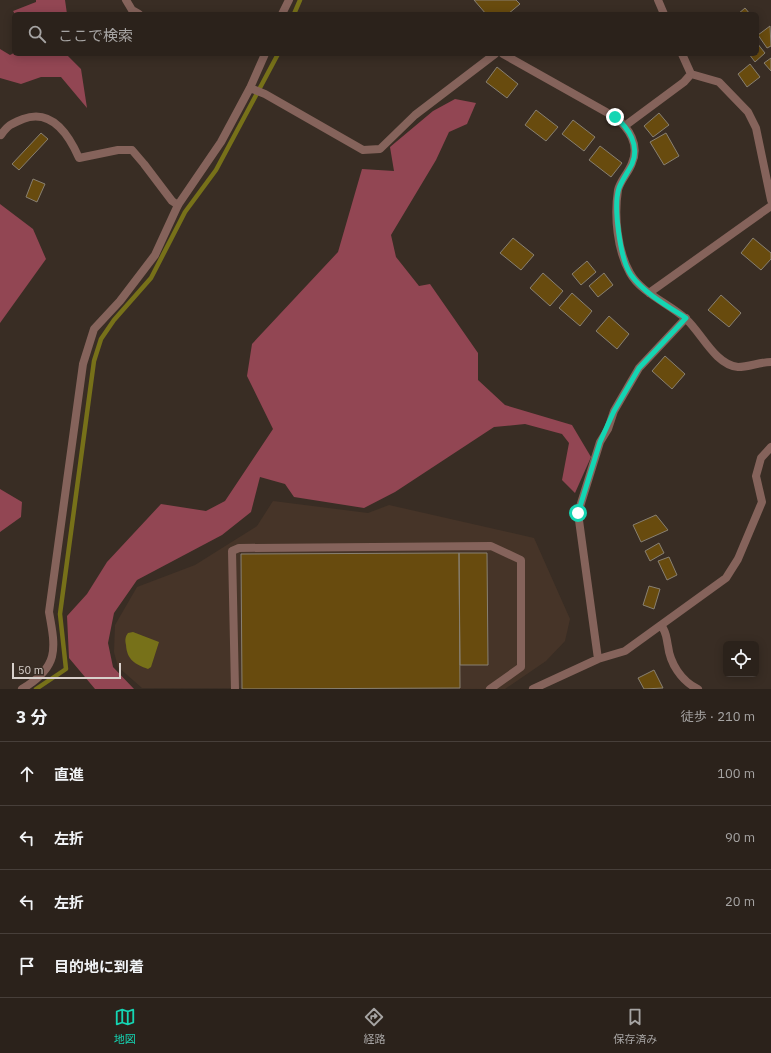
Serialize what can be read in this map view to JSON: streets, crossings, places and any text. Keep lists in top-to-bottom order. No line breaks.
{"scale_bar":"50 m","page":{"search":"ここで検索","scale":"50 m","heading":["3 分","徒歩 · 210 m"],"list":[["直進","100 m"],["左折","90 m"],["左折","20 m"],"目的地に到着"],"nav":["地図","経路","保存済み"]}}
